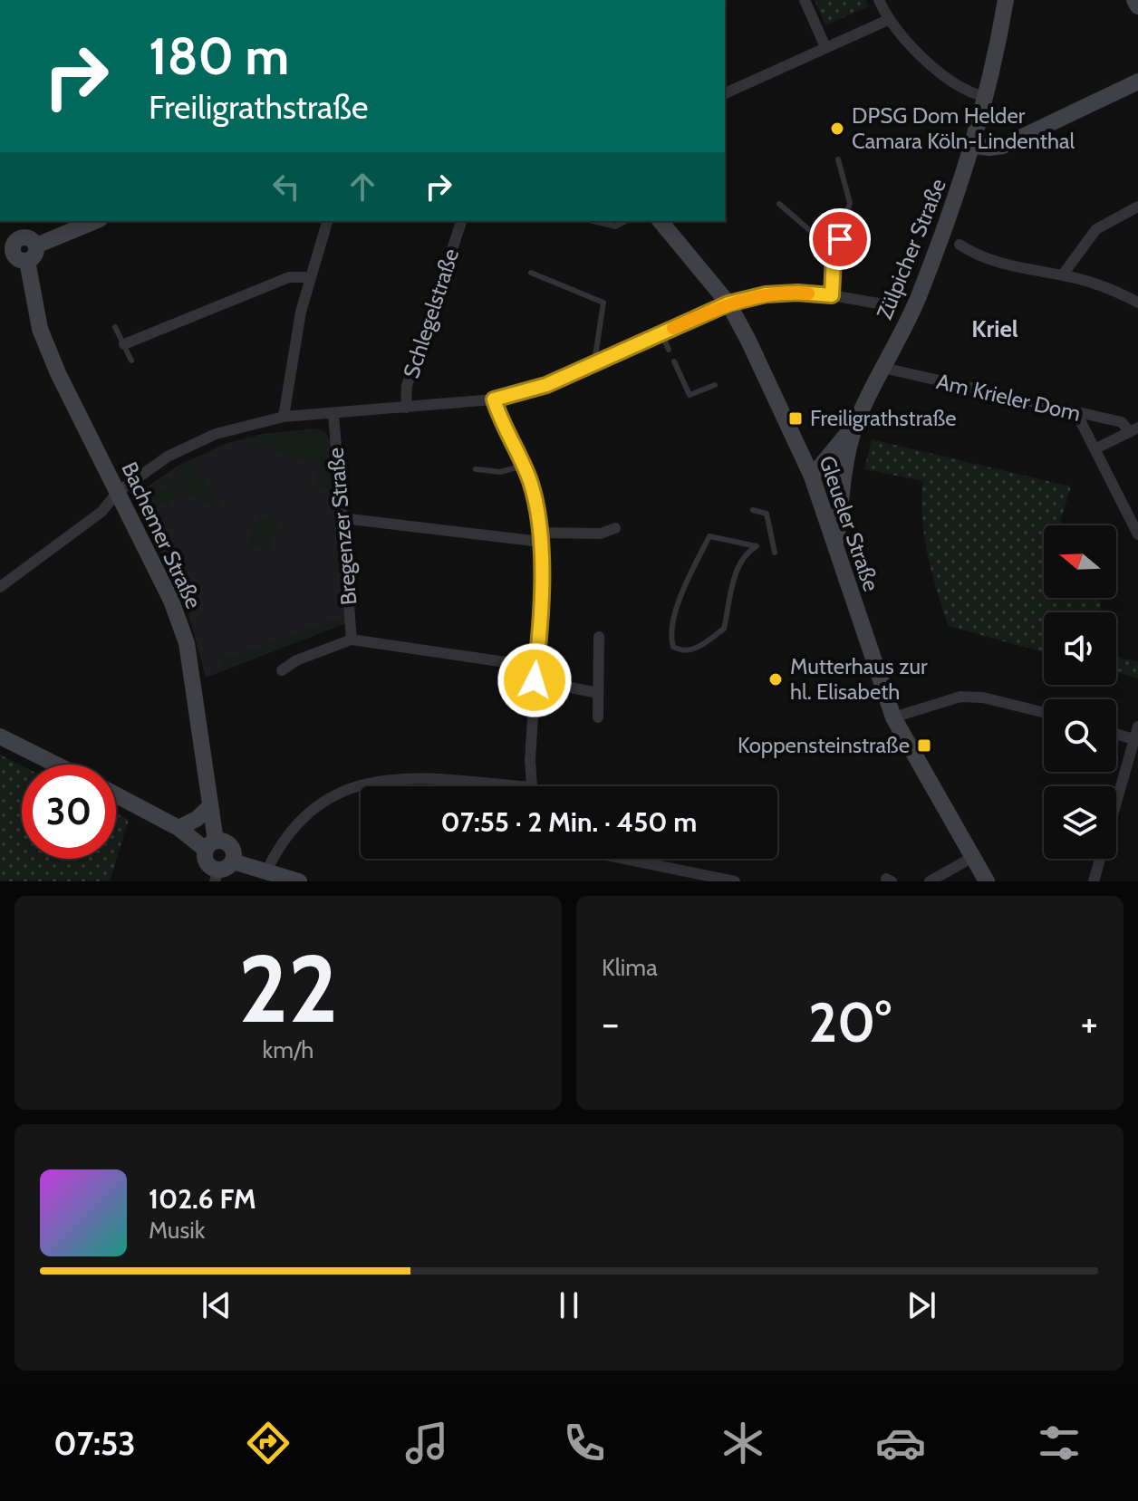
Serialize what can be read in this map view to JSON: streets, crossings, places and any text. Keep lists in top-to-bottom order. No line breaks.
{"streets":{"street":["Zülpicher Straße","Schlegelstraße","Am Krieler Dom","Gleueler Straße","Bregenzer Straße","Bachemer Straße"]},"crossings":[["Zülpicher Straße","Am Krieler Dom"],["Zülpicher Straße","Gleueler Straße"]],"districts":["Kriel"],"places":{"other":["DPSG Dom Helder Camara Köln-Lindenthal","Mutterhaus zur hl. Elisabeth"],"transit":["Freiligrathstraße","Koppensteinstraße"]},"north":"left","page":{"turn":["180 m","Freiligrathstraße"],"limit":"30","trip":"07:55 · 2 Min. · 450 m","tile":[["22","km/h"],"Klima"],"heat":["−","20°","+"],"song":["102.6 FM","Musik"],"tabs":"07:53"}}
